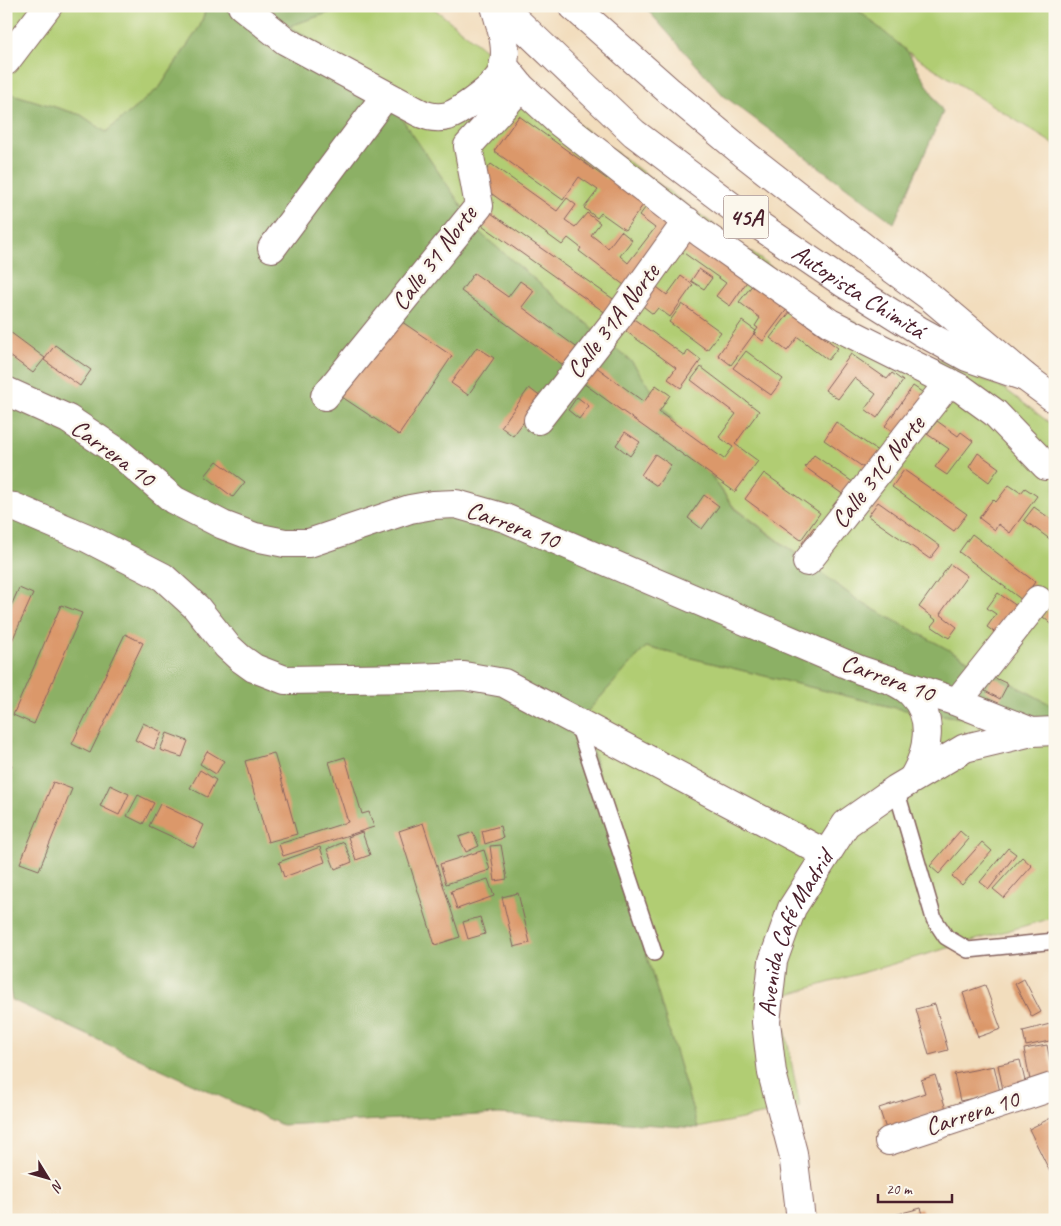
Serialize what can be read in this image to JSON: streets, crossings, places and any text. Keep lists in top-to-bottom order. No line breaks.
{"streets":{"main road":["45A","Calle 31 Norte","Autopista Chimitá","Calle 31A Norte","Carrera 10","Calle 31C Norte","Avenida Café Madrid"]},"crossings":[["Carrera 10","Avenida Café Madrid"]],"scale_bar":"20 m","north":"bottom right"}
